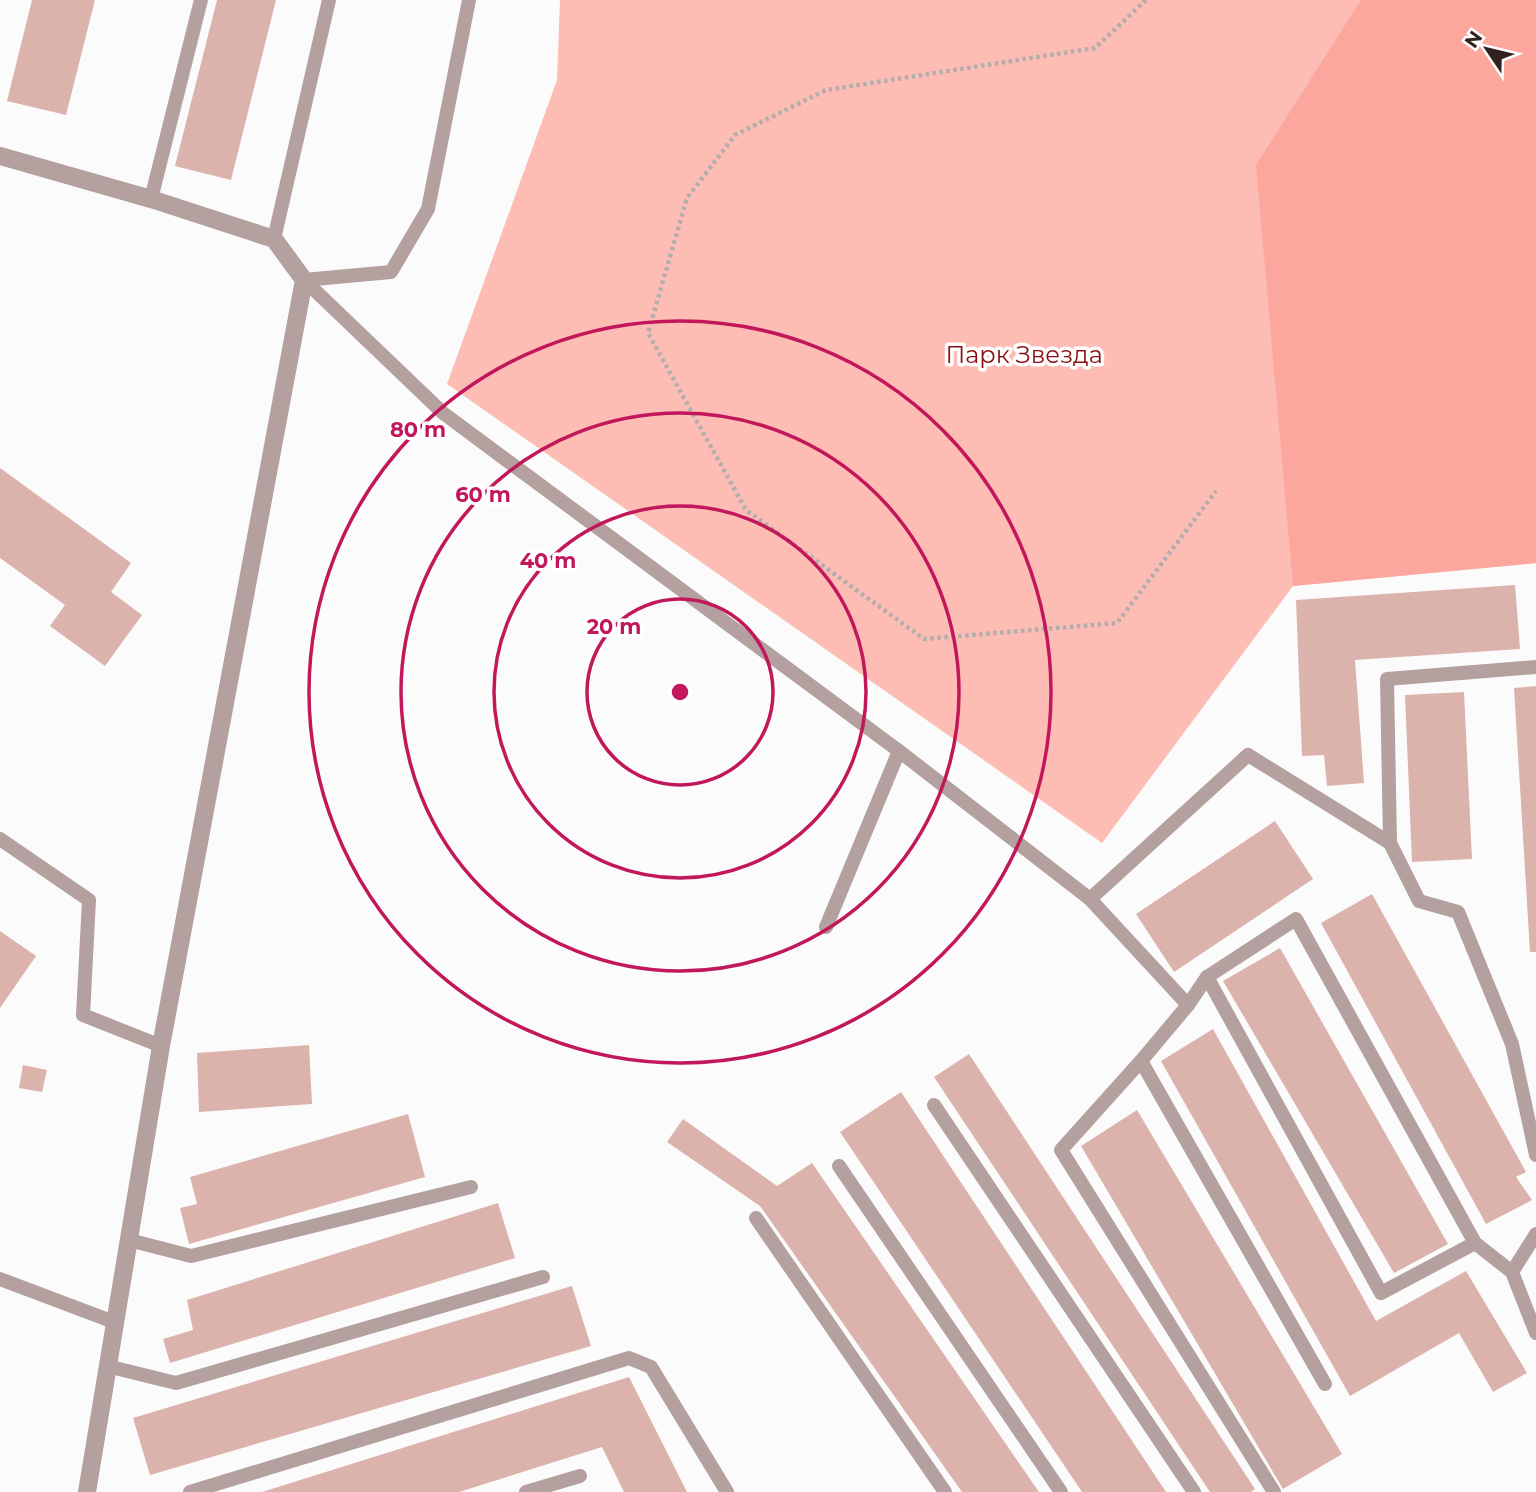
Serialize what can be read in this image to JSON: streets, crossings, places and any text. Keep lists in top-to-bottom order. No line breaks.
{"parks":["Парк Звезда"],"north":"top left","rings":["80 m","60 m","40 m","20 m"]}
